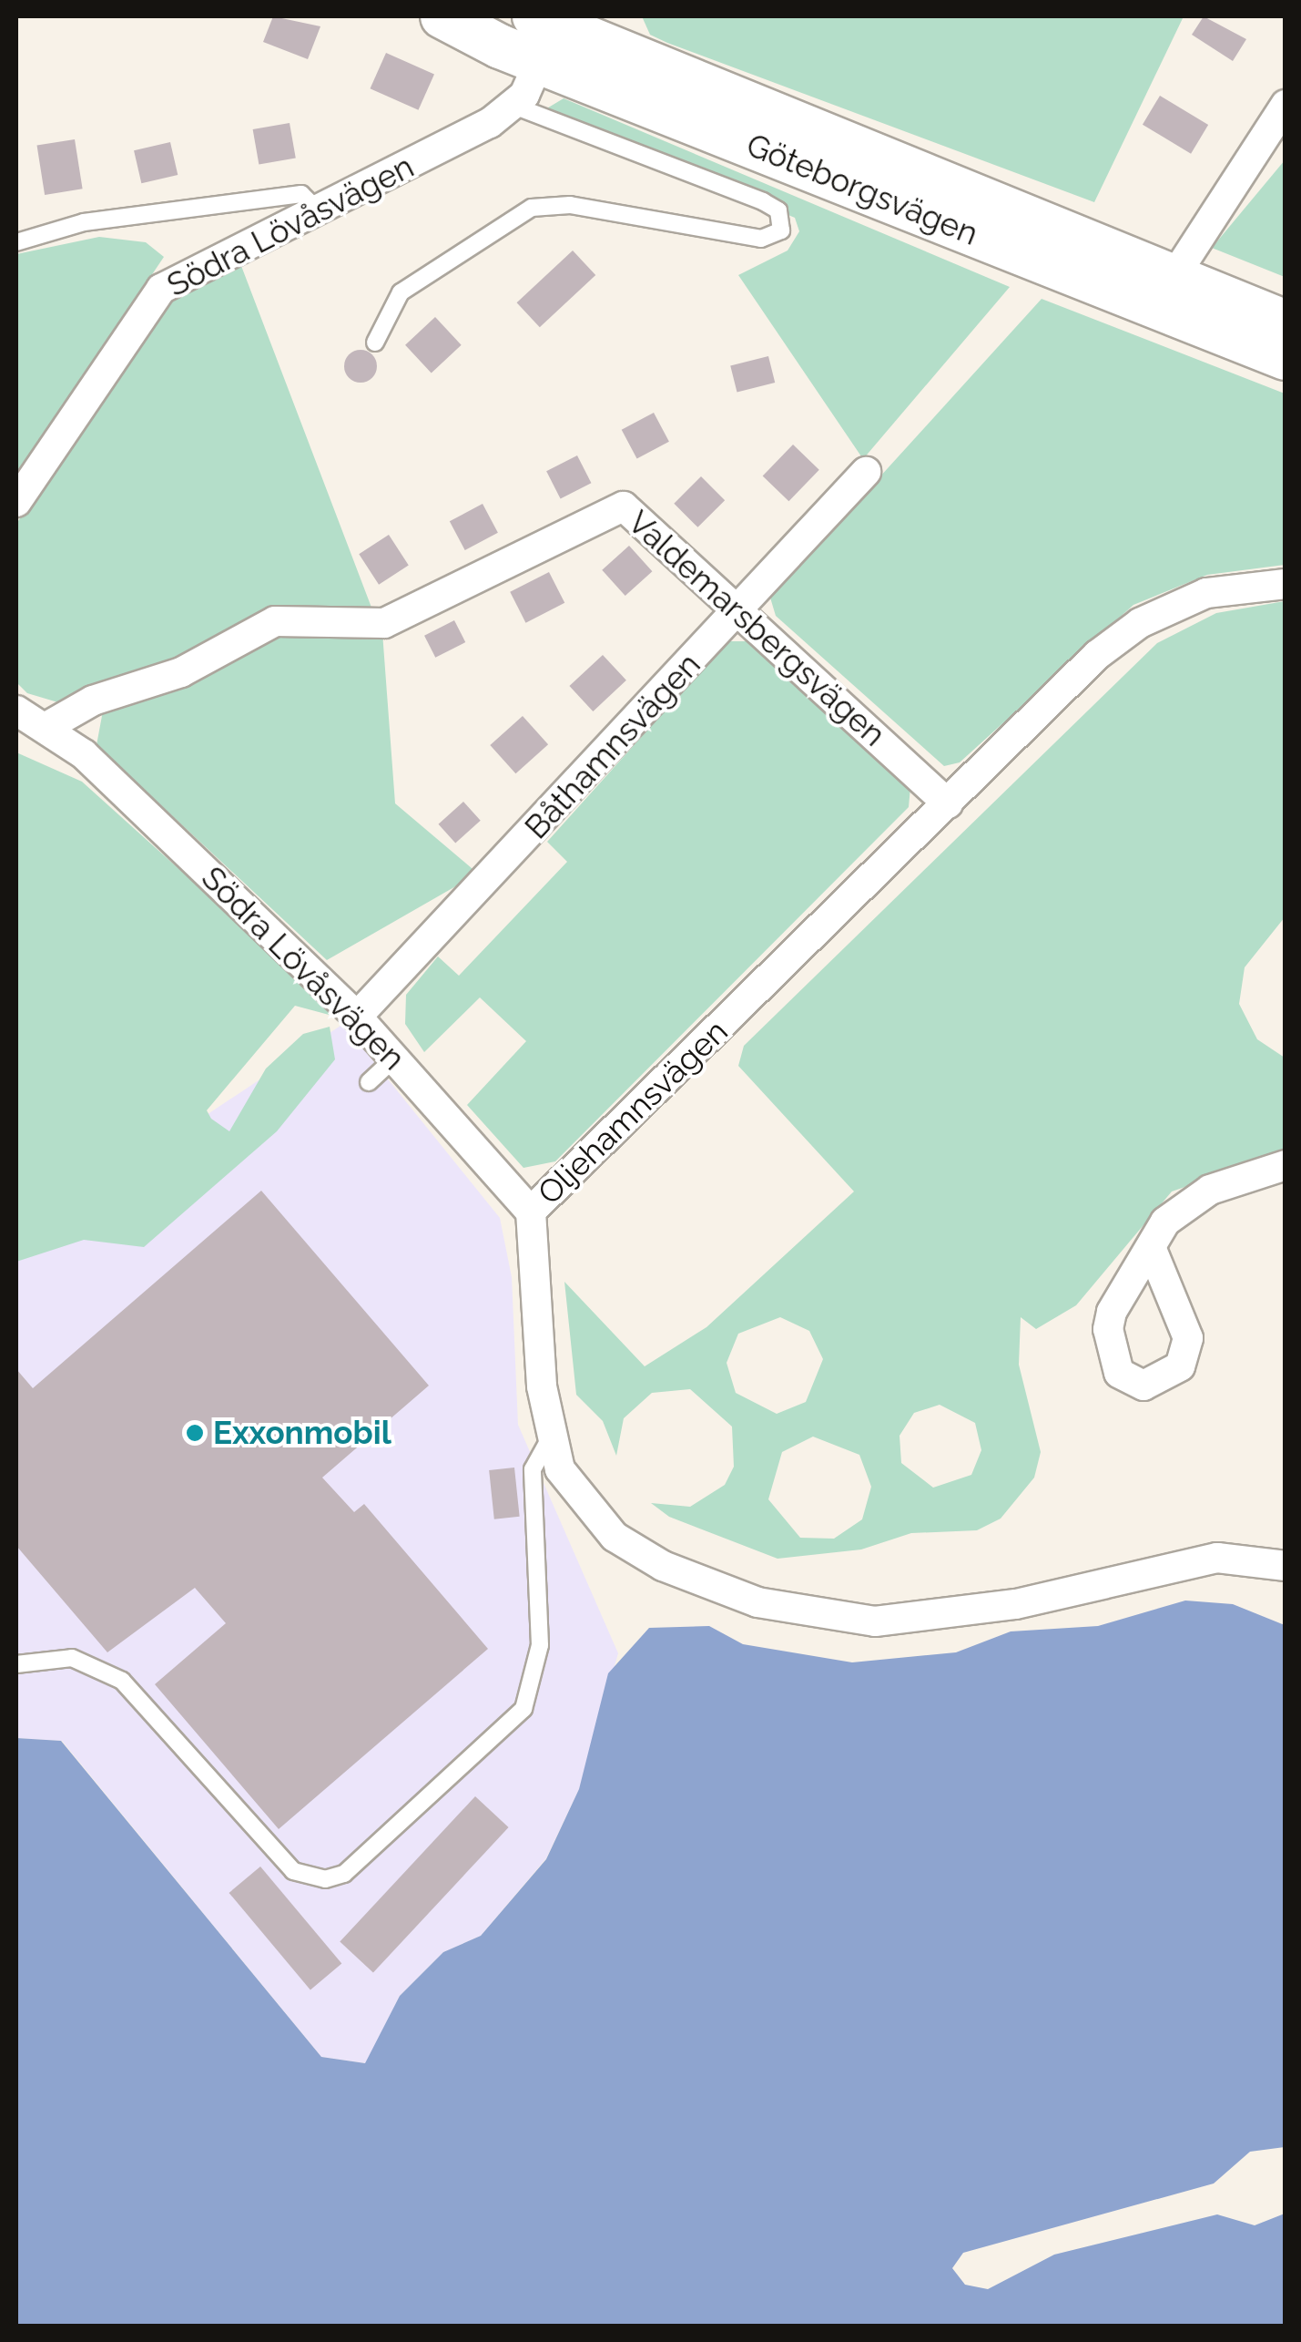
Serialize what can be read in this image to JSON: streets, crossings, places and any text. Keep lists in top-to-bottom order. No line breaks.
{"streets":{"main road":["Göteborgsvägen"],"street":["Södra Lövåsvägen","Valdemarsbergsvägen","Båthamnsvägen","Oljehamnsvägen"]},"crossings":[["Södra Lövåsvägen","Valdemarsbergsvägen"],["Södra Lövåsvägen","Båthamnsvägen"],["Södra Lövåsvägen","Oljehamnsvägen"],["Valdemarsbergsvägen","Båthamnsvägen"],["Valdemarsbergsvägen","Oljehamnsvägen"]],"places":["Exxonmobil"]}
